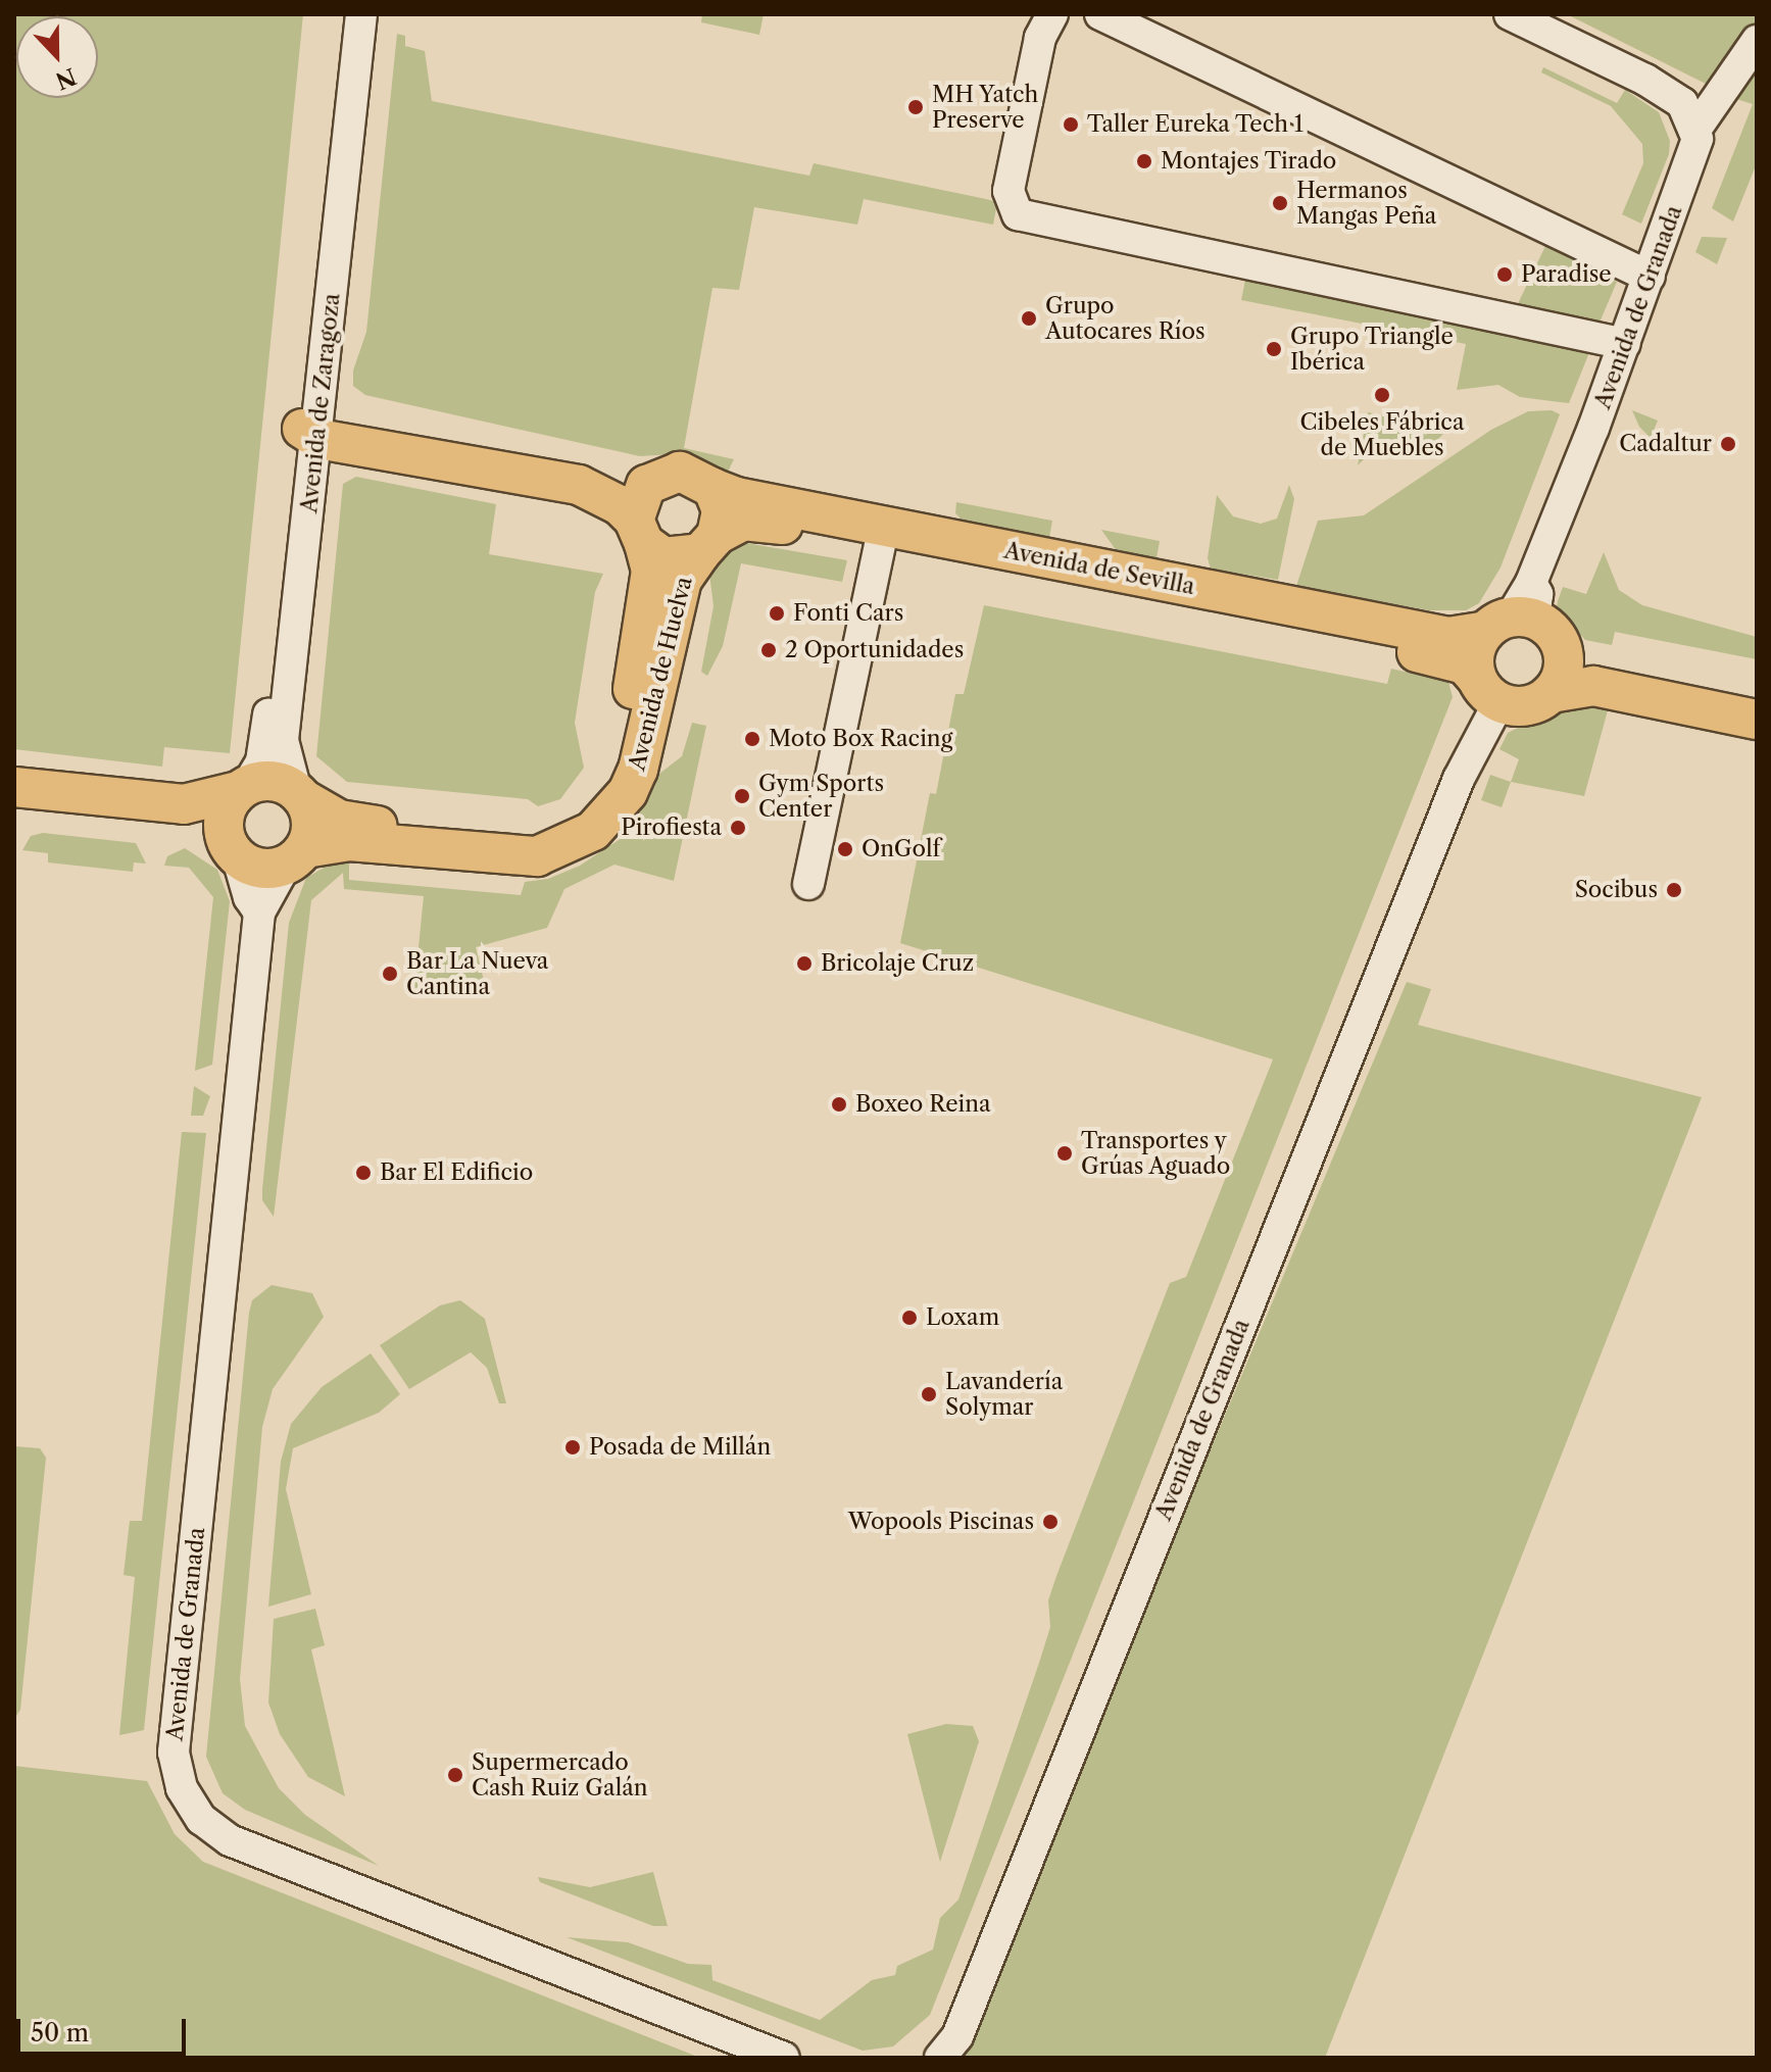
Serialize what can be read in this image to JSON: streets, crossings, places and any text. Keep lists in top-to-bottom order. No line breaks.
{"streets":{"main road":["Avenida de Sevilla","Avenida de Huelva"],"street":["Avenida de Granada","Avenida de Zaragoza"]},"crossings":[["Avenida de Granada","Avenida de Zaragoza"],["Avenida de Granada","Avenida de Sevilla"],["Avenida de Granada","Avenida de Huelva"],["Avenida de Zaragoza","Avenida de Huelva"],["Avenida de Sevilla","Avenida de Huelva"]],"places":["MH Yatch Preserve","Taller Eureka Tech 1","Montajes Tirado","Hermanos Mangas Peña","Paradise","Grupo Autocares Ríos","Grupo Triangle Ibérica","Cibeles Fábrica de Muebles","Cadaltur","Fonti Cars","2 Oportunidades","Moto Box Racing","Gym Sports Center","Pirofiesta","OnGolf","Socibus","Bricolaje Cruz","Bar La Nueva Cantina","Boxeo Reina","Transportes y Grúas Aguado","Bar El Edificio","Loxam","Lavandería Solymar","Posada de Millán","Wopools Piscinas","Supermercado Cash Ruiz Galán"],"scale_bar":"50 m","north":"bottom"}
